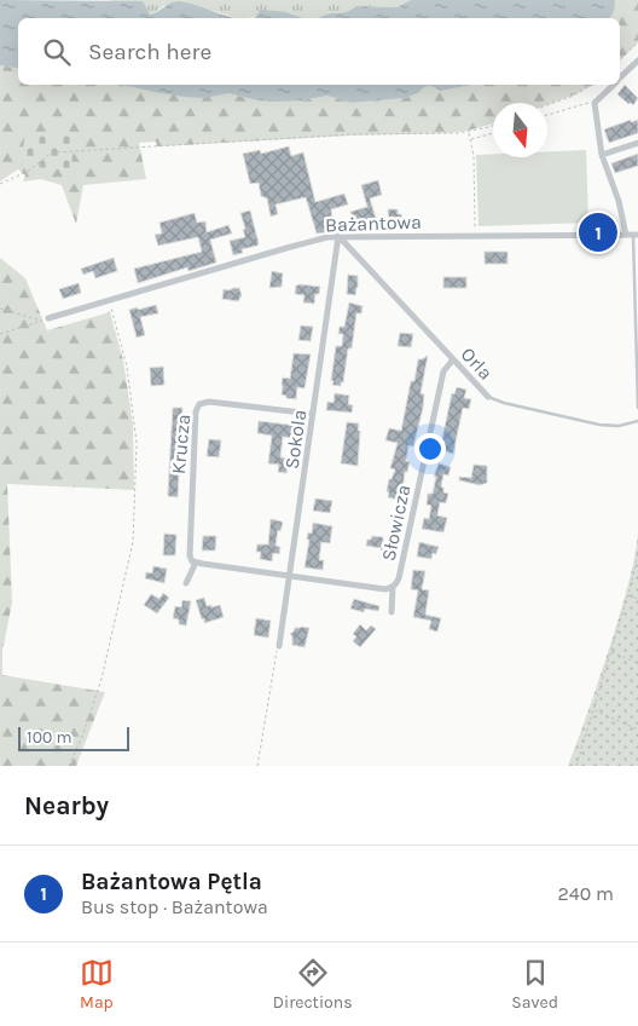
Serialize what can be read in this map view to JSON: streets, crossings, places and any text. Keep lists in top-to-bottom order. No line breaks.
{"streets":{"street":["Bażantowa","Orla","Sokola","Krucza","Słowicza"]},"crossings":[["Bażantowa","Orla"],["Bażantowa","Sokola"],["Orla","Sokola"],["Orla","Słowicza"],["Sokola","Krucza"],["Sokola","Słowicza"]],"scale_bar":"100 m","north":"bottom","page":{"search":"Search here","pins":"1","scale":"100 m","heading":"Nearby","list":[{"mark":"1","name":"Bażantowa Pętla","note":"Bus stop · Bażantowa","value":"240 m"}],"nav":["Map","Directions","Saved"]}}
